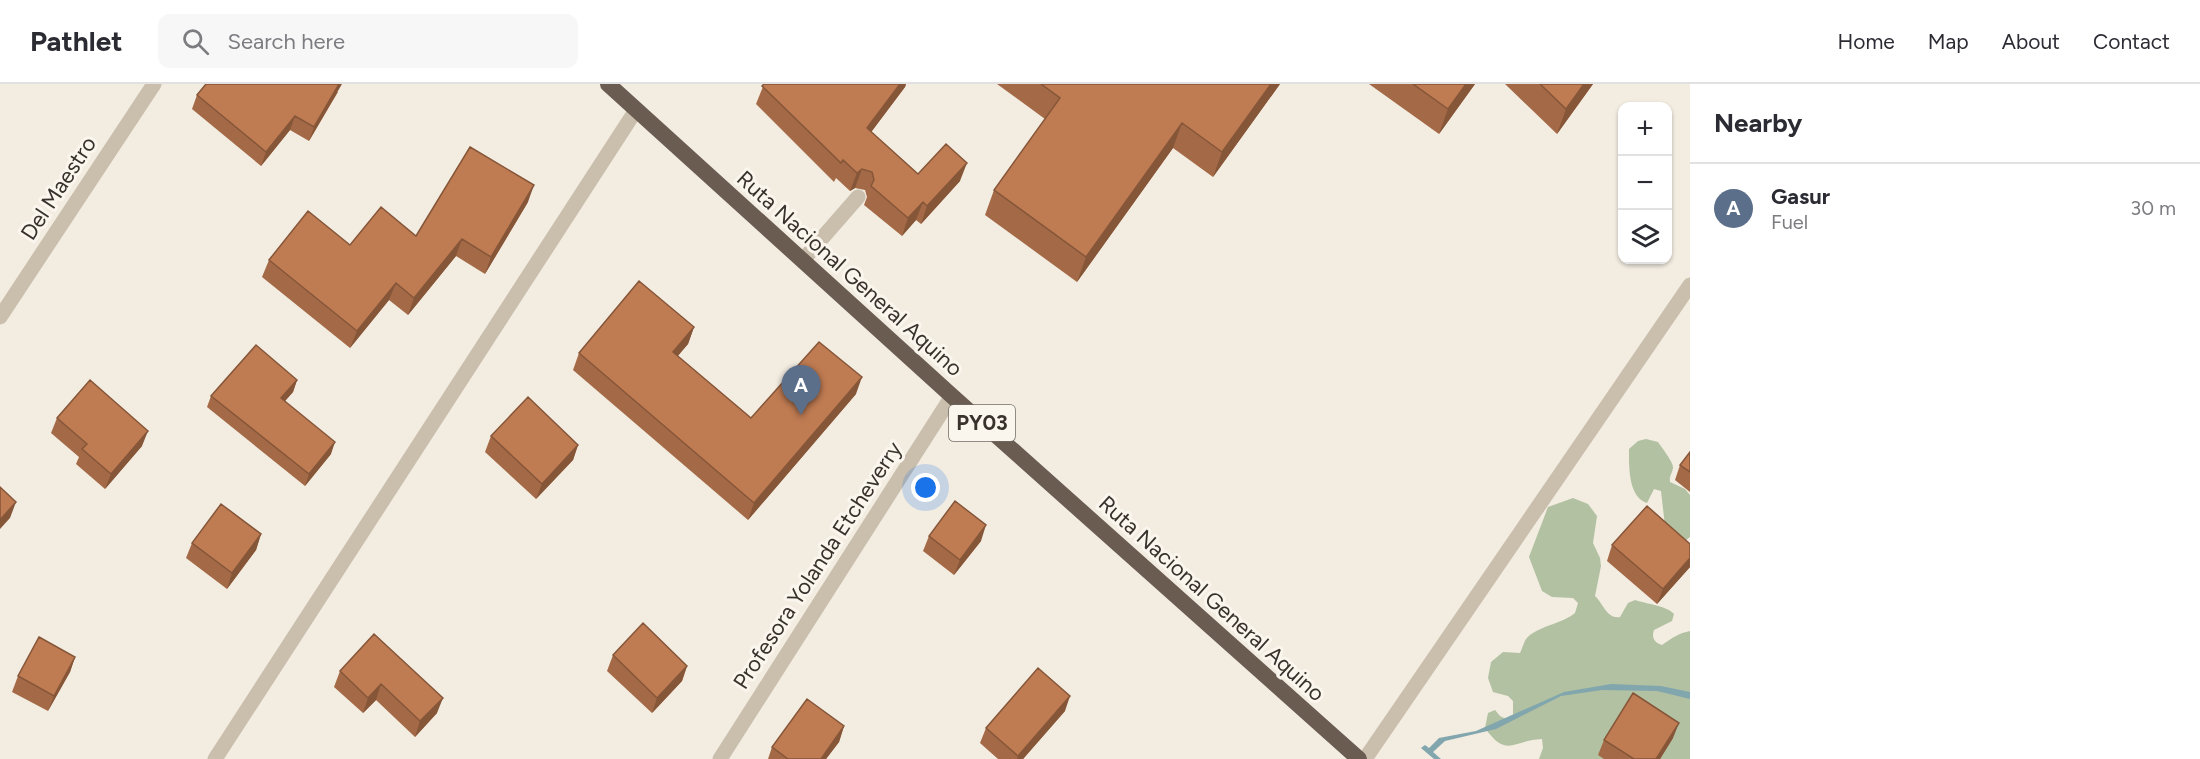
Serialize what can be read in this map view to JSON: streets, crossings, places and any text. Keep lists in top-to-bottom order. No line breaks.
{"streets":{"highway":["Ruta Nacional General Aquino","PY03"],"street":["Del Maestro","Profesora Yolanda Etcheverry"]},"crossings":[["Ruta Nacional General Aquino","Profesora Yolanda Etcheverry"]],"page":{"header":"Pathlet","search":"Search here","nav":["Home","Map","About","Contact"],"heading":"Nearby","map_buttons":["+","−"],"list":[{"mark":"A","name":"Gasur","note":"Fuel","value":"30 m"}],"pins":"A"}}
